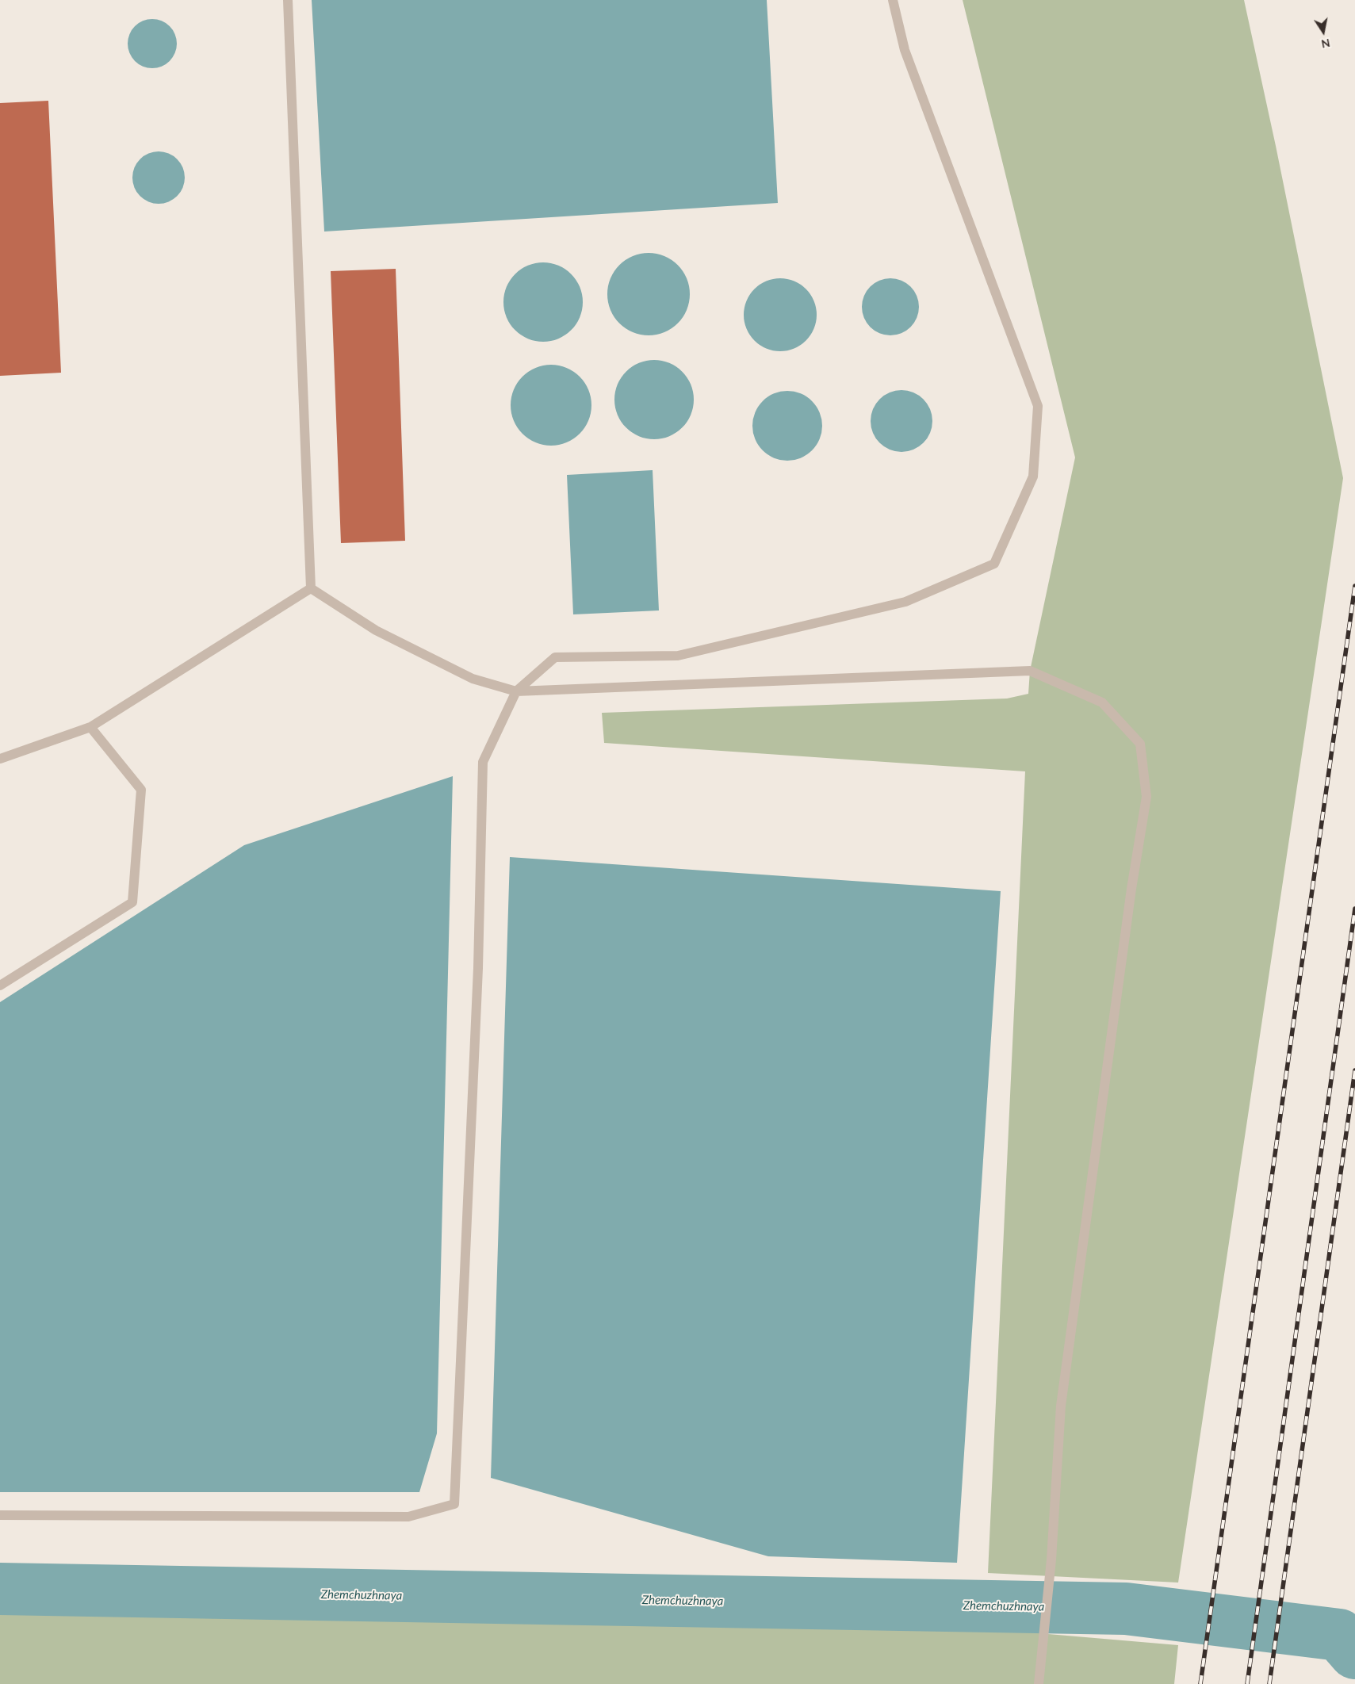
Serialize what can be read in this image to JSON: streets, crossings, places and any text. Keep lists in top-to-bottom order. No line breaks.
{"water":["Zhemchuzhnaya"],"north":"bottom"}
